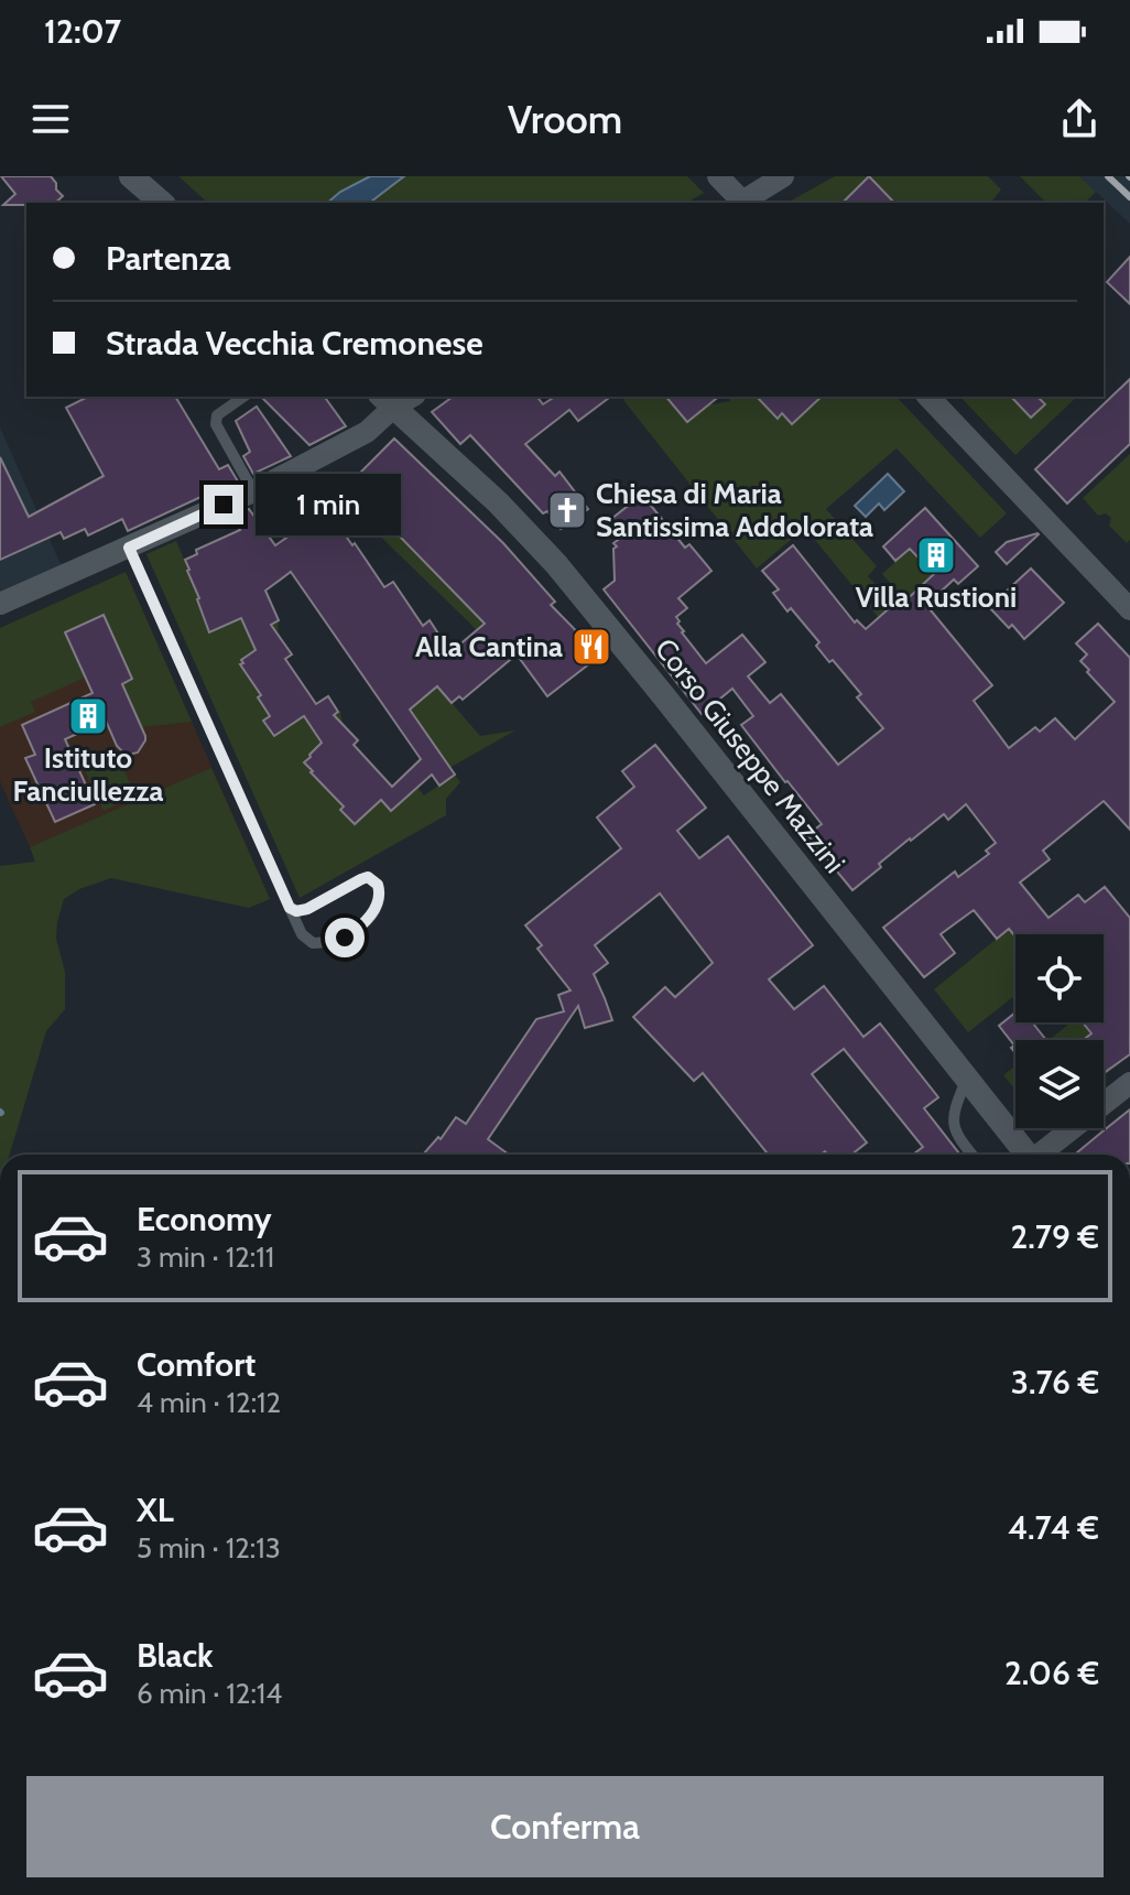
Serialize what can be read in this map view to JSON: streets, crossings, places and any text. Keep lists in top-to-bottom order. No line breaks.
{"streets":{"street":["Corso Giuseppe Mazzini"]},"places":{"church":["Chiesa di Maria Santissima Addolorata"],"building":["Villa Rustioni","Istituto Fanciullezza"],"restaurant":["Alla Cantina"]},"page":{"status":"12:07","header":"Vroom","banner":["Partenza","Strada Vecchia Cremonese"],"bubble":"1 min","list":[{"name":"Economy","note":"3 min · 12:11","value":"2.79 €"},{"name":"Comfort","note":"4 min · 12:12","value":"3.76 €"},{"name":"XL","note":"5 min · 12:13","value":"4.74 €"},{"name":"Black","note":"6 min · 12:14","value":"2.06 €"}],"buttons":"Conferma"}}
